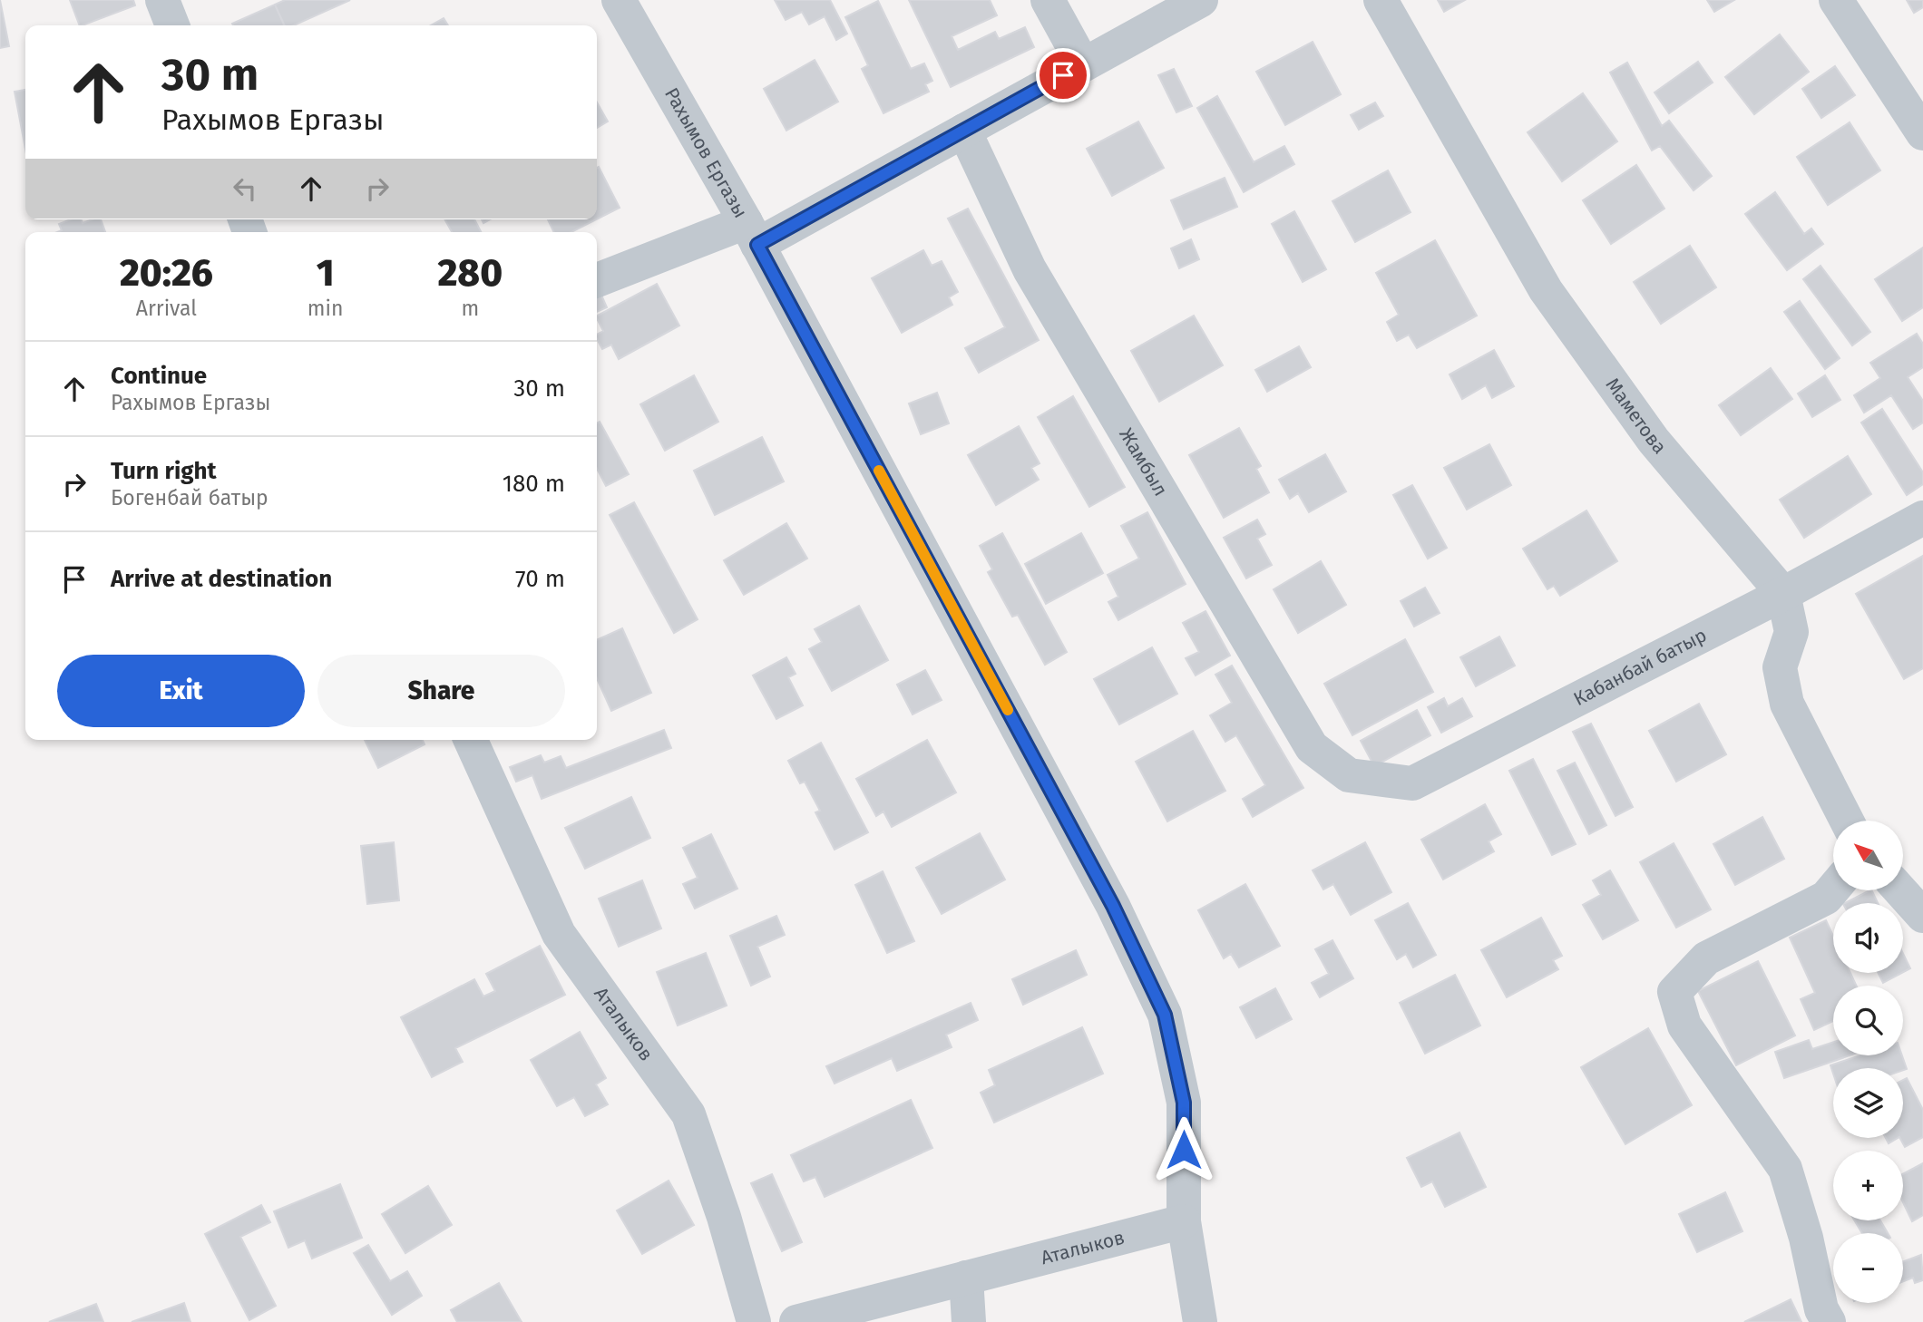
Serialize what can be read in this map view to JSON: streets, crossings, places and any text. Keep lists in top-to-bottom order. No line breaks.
{"streets":{"street":["Рахымов Ергазы","Маметова","Жамбыл","Кабанбай батыр","Аталыков"]},"crossings":[["Рахымов Ергазы","Аталыков"],["Маметова","Кабанбай батыр"],["Жамбыл","Кабанбай батыр"]],"north":"top left","page":{"turn":["30 m","Рахымов Ергазы"],"eta":["20:26","Arrival","1","min","280","m"],"list":[{"name":"Continue","note":"Рахымов Ергазы","value":"30 m"},{"name":"Turn right","note":"Богенбай батыр","value":"180 m"},{"name":"Arrive at destination","value":"70 m"}],"buttons":["Exit","Share"],"map_buttons":["+","−"]}}
